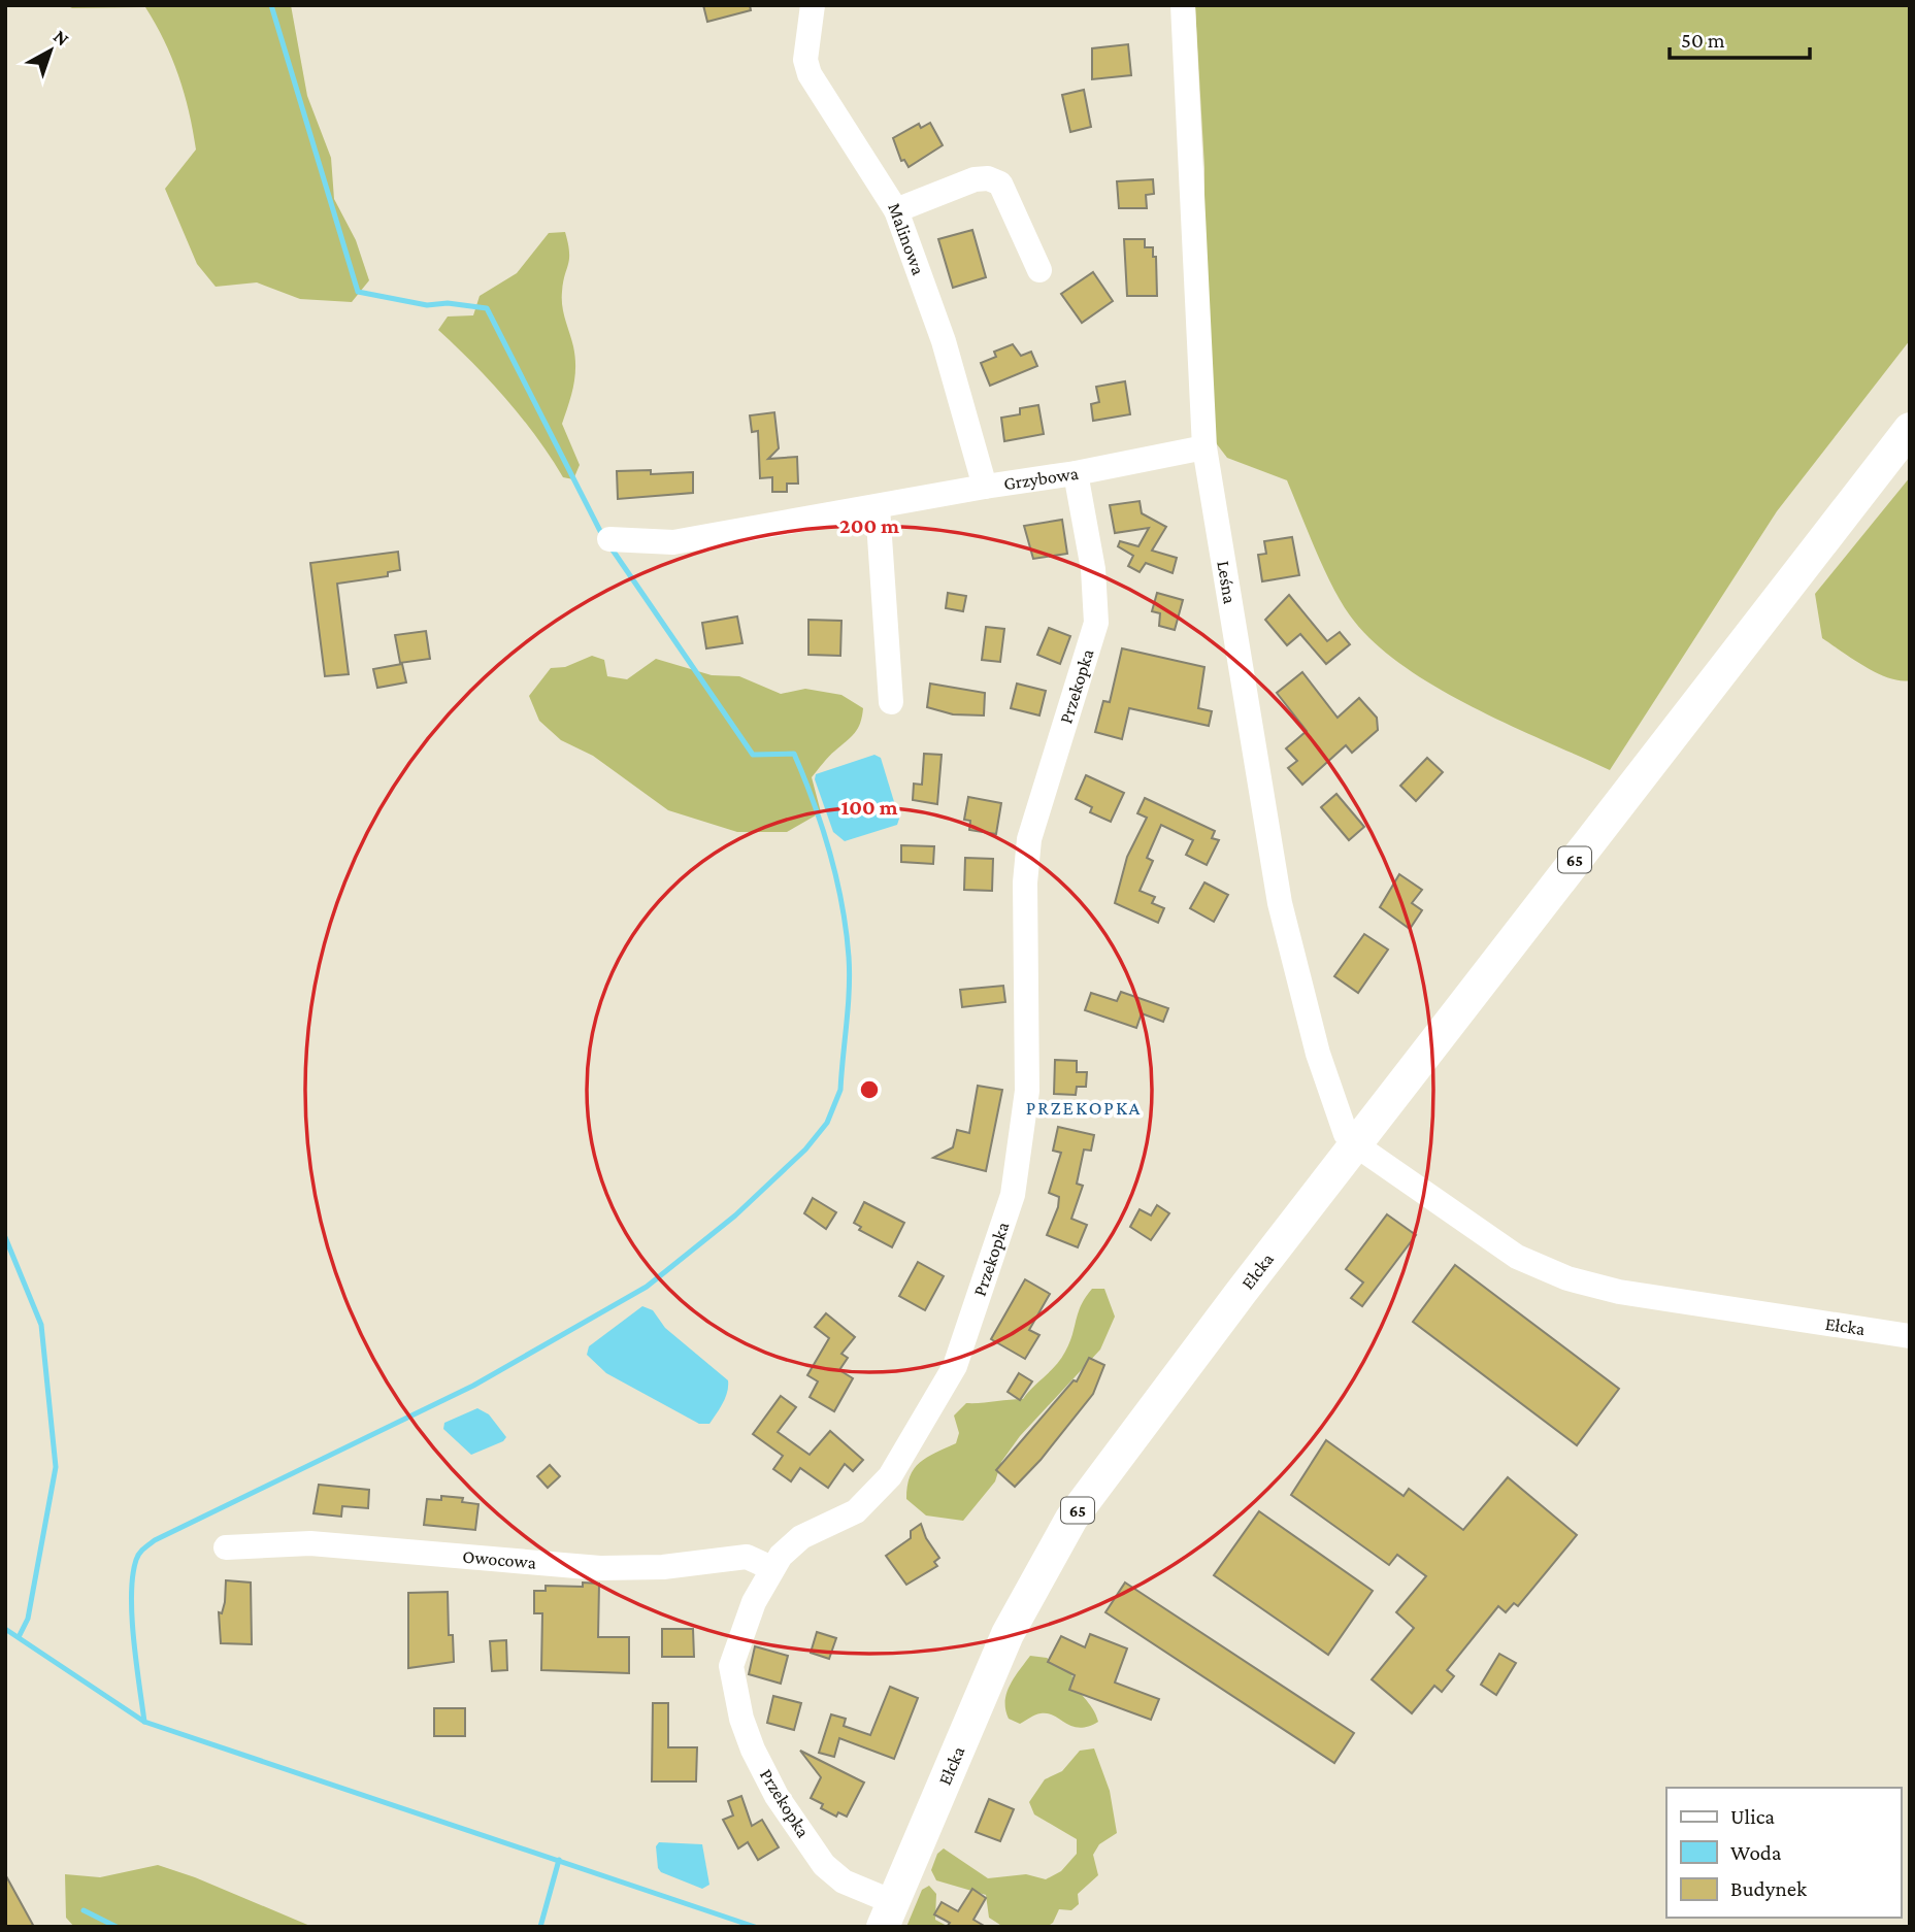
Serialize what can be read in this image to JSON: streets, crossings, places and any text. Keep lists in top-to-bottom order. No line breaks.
{"streets":{"main road":["65","Ełcka"],"street":["Malinowa","Grzybowa","Leśna","Przekopka","Owocowa"]},"crossings":[["Malinowa","Grzybowa"],["Grzybowa","Leśna"],["Grzybowa","Przekopka"],["Leśna","65"],["Leśna","Ełcka"],["Przekopka","Ełcka"],["Przekopka","Owocowa"],["65","Ełcka"]],"districts":["PRZEKOPKA"],"legend":["Ulica","Woda","Budynek"],"scale_bar":"50 m","north":"top right","rings":["200 m","100 m"]}
